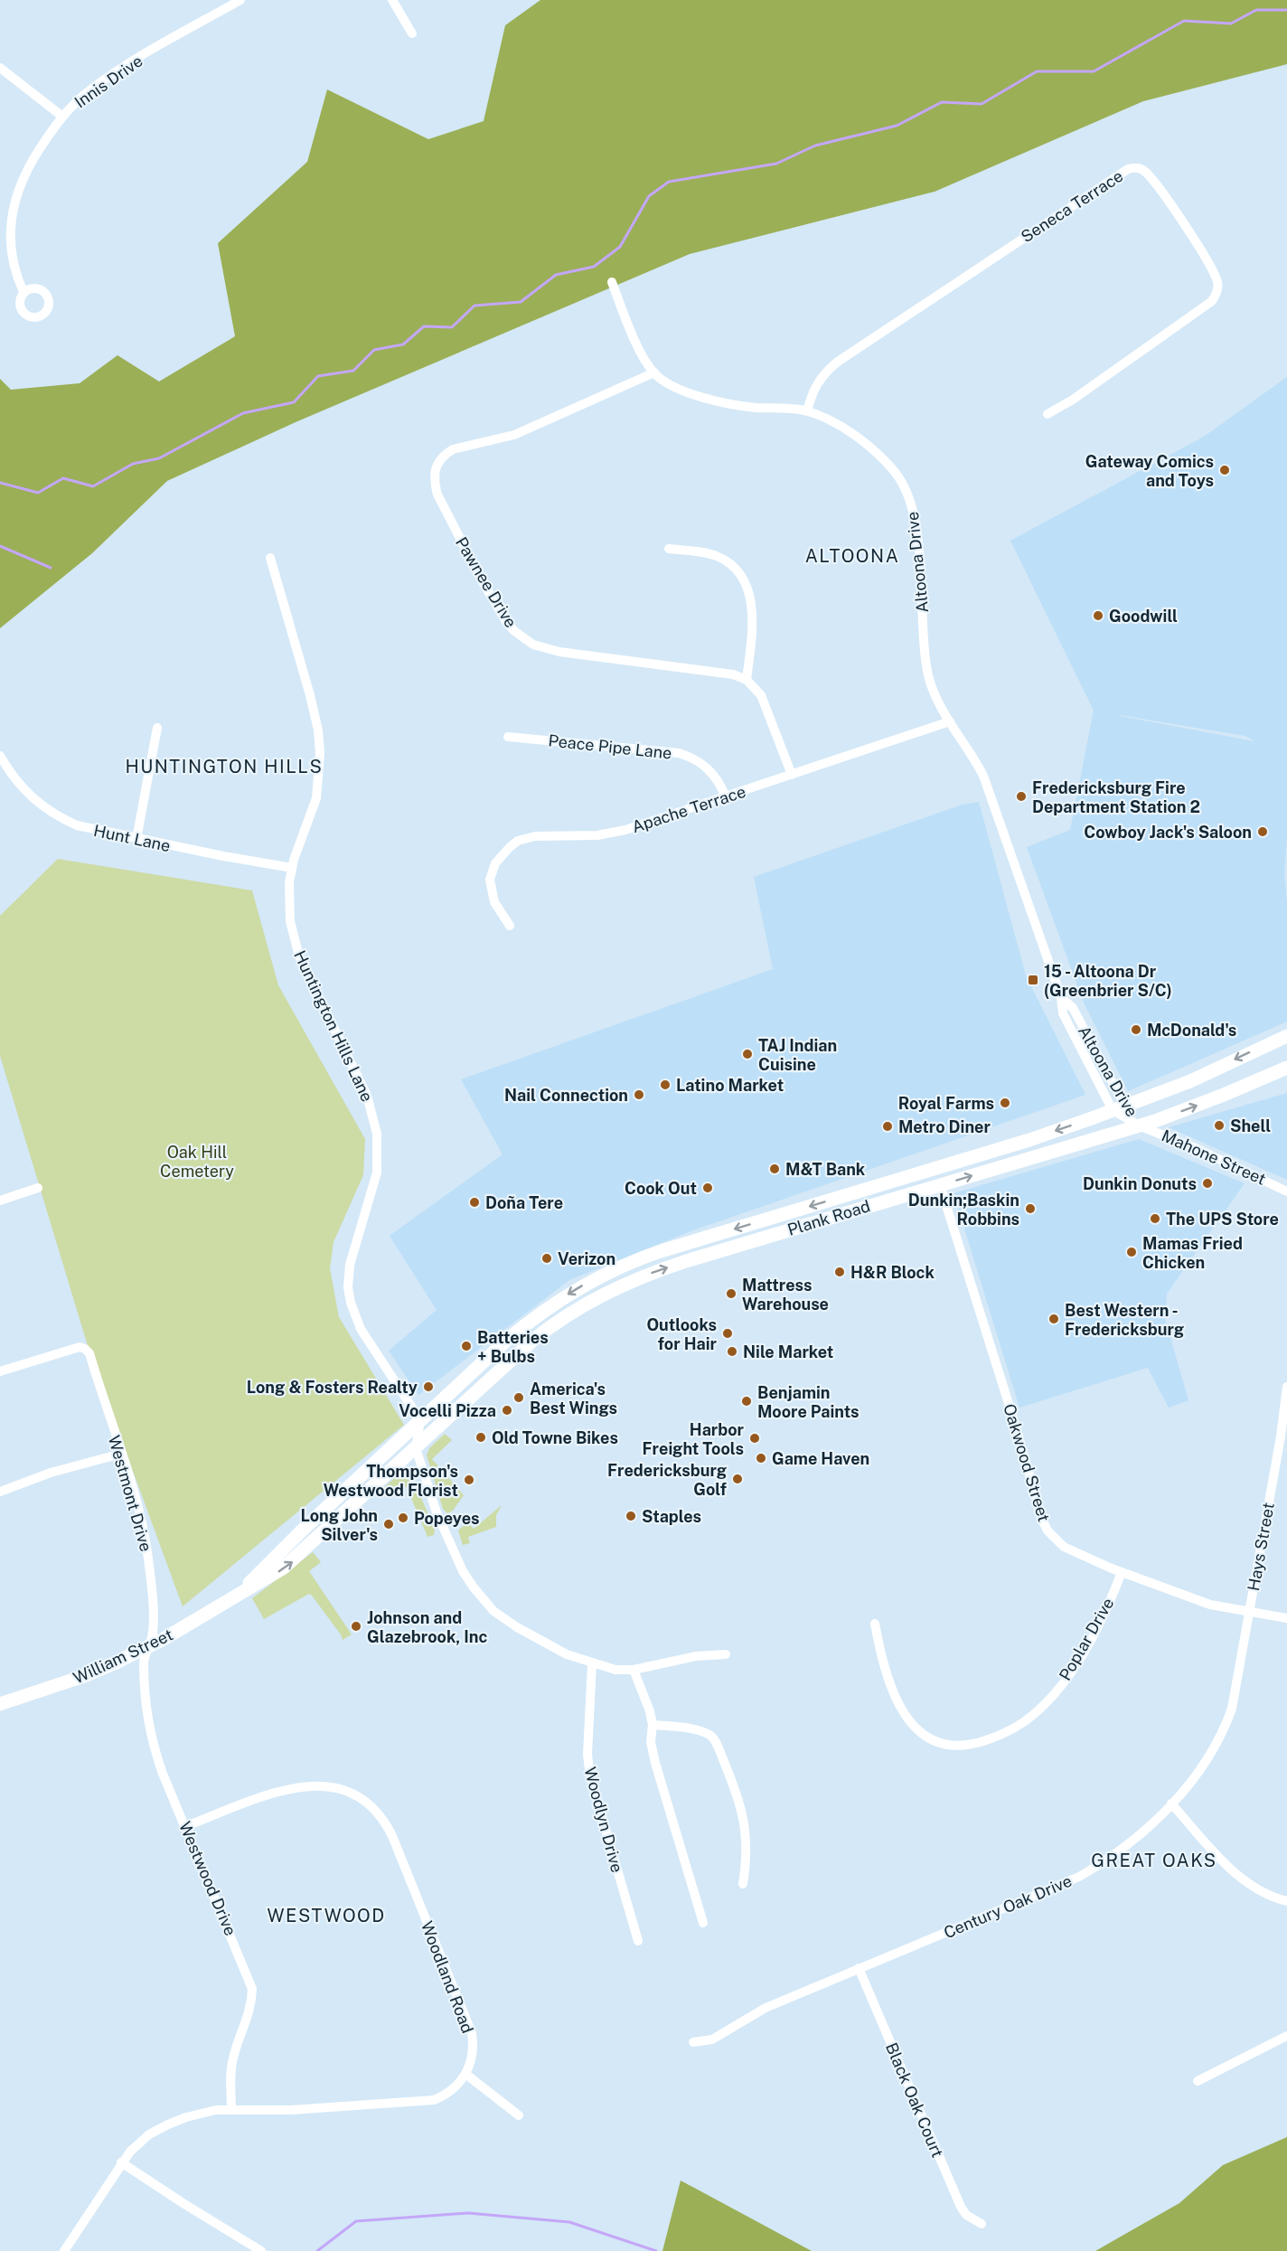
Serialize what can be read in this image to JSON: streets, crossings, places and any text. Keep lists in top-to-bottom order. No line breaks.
{"streets":{"highway":["Plank Road","William Street"],"street":["Innis Drive","Seneca Terrace","Altoona Drive","Pawnee Drive","Peace Pipe Lane","Apache Terrace","Hunt Lane","Huntington Hills Lane","Mahone Street","Oakwood Street","Westmont Drive","Hays Street","Poplar Drive","Woodlyn Drive","Westwood Drive","Century Oak Drive","Woodland Road","Black Oak Court"]},"crossings":[["Seneca Terrace","Altoona Drive"],["Altoona Drive","Pawnee Drive"],["Altoona Drive","Apache Terrace"],["Altoona Drive","Mahone Street"],["Altoona Drive","Plank Road"],["Peace Pipe Lane","Apache Terrace"],["Hunt Lane","Huntington Hills Lane"],["Huntington Hills Lane","Plank Road"],["Huntington Hills Lane","William Street"],["Mahone Street","Plank Road"],["Plank Road","Oakwood Street"],["Plank Road","William Street"],["Oakwood Street","Hays Street"],["Oakwood Street","Poplar Drive"],["Oakwood Street","Century Oak Drive"],["Westmont Drive","William Street"],["Westmont Drive","Westwood Drive"],["Hays Street","Century Oak Drive"],["William Street","Westwood Drive"],["Westwood Drive","Woodland Road"],["Century Oak Drive","Black Oak Court"]],"districts":["ALTOONA","HUNTINGTON HILLS","GREAT OAKS","WESTWOOD"],"parks":["Oak Hill Cemetery"],"places":{"other":["Gateway Comics and Toys","Goodwill","Fredericksburg Fire Department Station 2","Cowboy Jack's Saloon","McDonald's","TAJ Indian Cuisine","Latino Market","Nail Connection","Royal Farms","Shell","Metro Diner","M&T Bank","Dunkin Donuts","Cook Out","Doña Tere","Dunkin;Baskin Robbins","The UPS Store","Mamas Fried Chicken","Verizon","H&R Block","Mattress Warehouse","Best Western - Fredericksburg","Outlooks for Hair","Batteries + Bulbs","Nile Market","Long & Fosters Realty","America's Best Wings","Benjamin Moore Paints","Vocelli Pizza","Old Towne Bikes","Harbor Freight Tools","Game Haven","Fredericksburg Golf","Thompson's Westwood Florist","Staples","Popeyes","Long John Silver's","Johnson and Glazebrook, Inc"],"transit":["15 - Altoona Dr (Greenbrier S/C)"]}}
